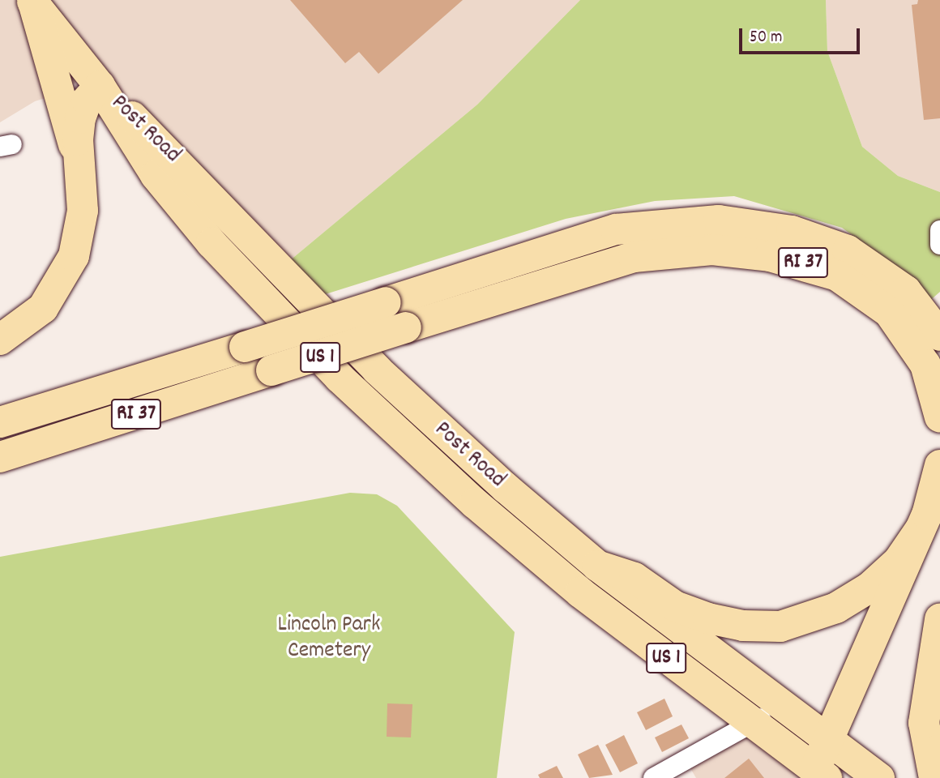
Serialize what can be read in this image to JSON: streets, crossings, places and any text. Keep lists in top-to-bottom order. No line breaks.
{"streets":{"main road":["Post Road","RI 37","US 1"]},"parks":["Lincoln Park Cemetery"],"scale_bar":"50 m"}
